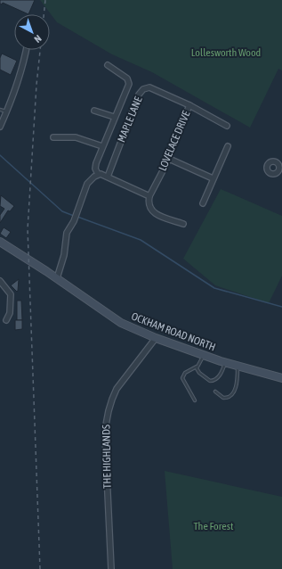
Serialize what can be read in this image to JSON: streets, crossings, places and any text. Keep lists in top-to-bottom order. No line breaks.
{"streets":{"main road":["OCKHAM ROAD NORTH"],"street":["MAPLE LANE","LOVELACE DRIVE","THE HIGHLANDS"]},"crossings":[["MAPLE LANE","LOVELACE DRIVE"],["OCKHAM ROAD NORTH","THE HIGHLANDS"]],"parks":["Lollesworth Wood","The Forest"],"north":"bottom right"}
